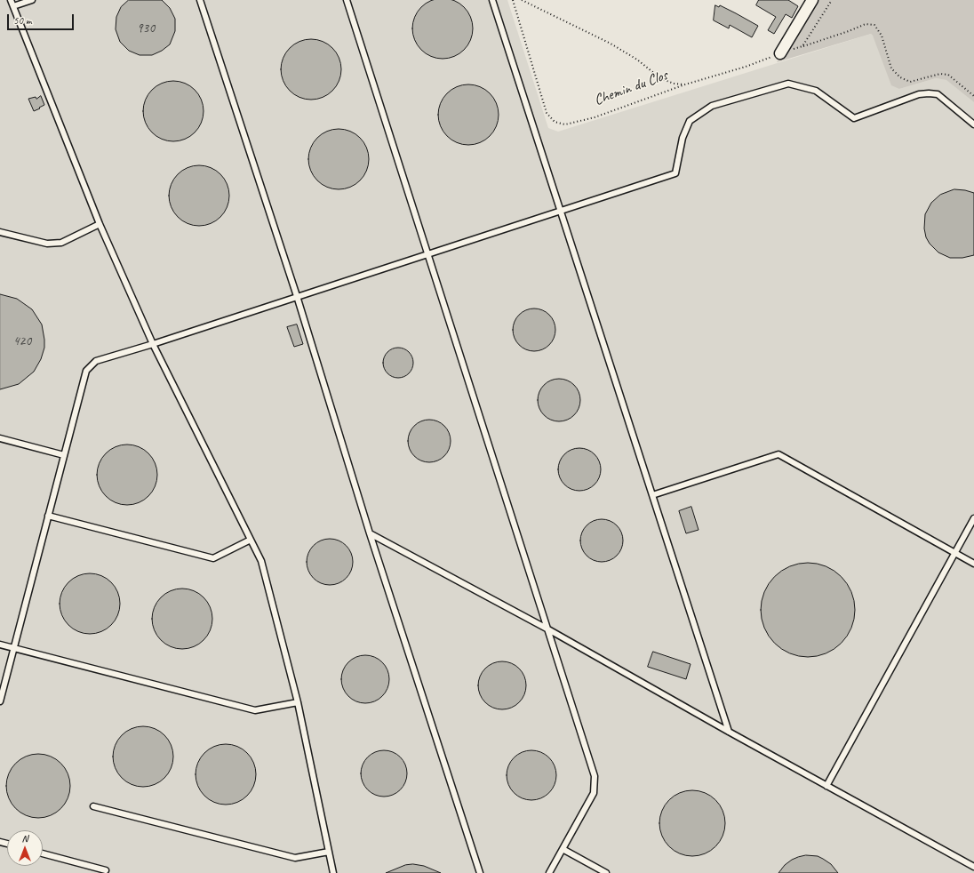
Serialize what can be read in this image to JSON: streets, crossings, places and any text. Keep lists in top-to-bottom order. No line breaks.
{"streets":{"path":["Chemin du Clos"]},"house_numbers":["930","420"],"scale_bar":"50 m","north":"top"}
